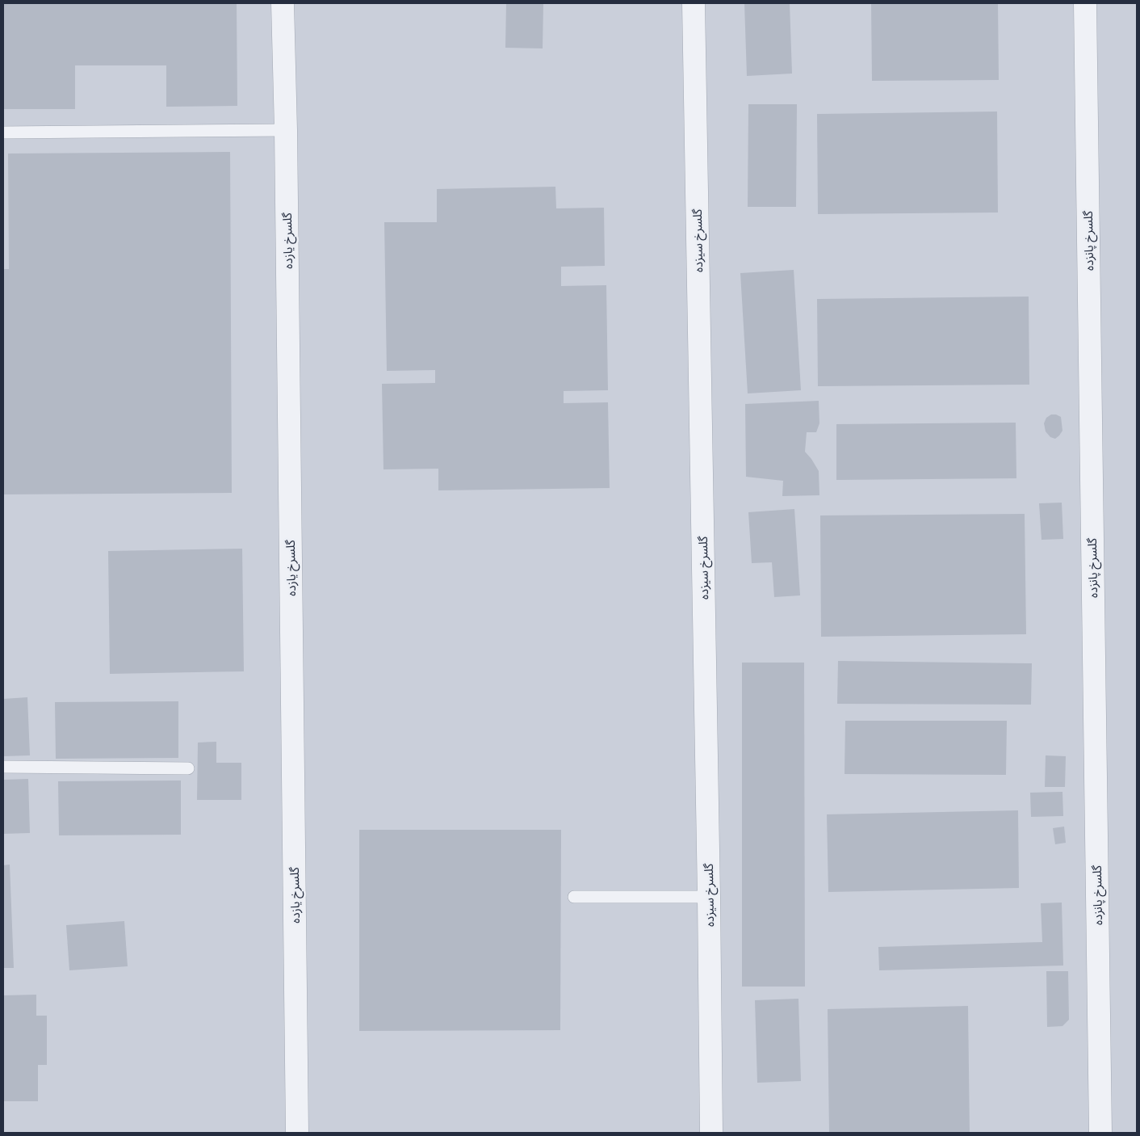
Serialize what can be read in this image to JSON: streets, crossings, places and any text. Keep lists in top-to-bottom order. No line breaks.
{"streets":{"street":["گلسرخ یازده","گلسرخ سیزده","گلسرخ پانزده"]}}
